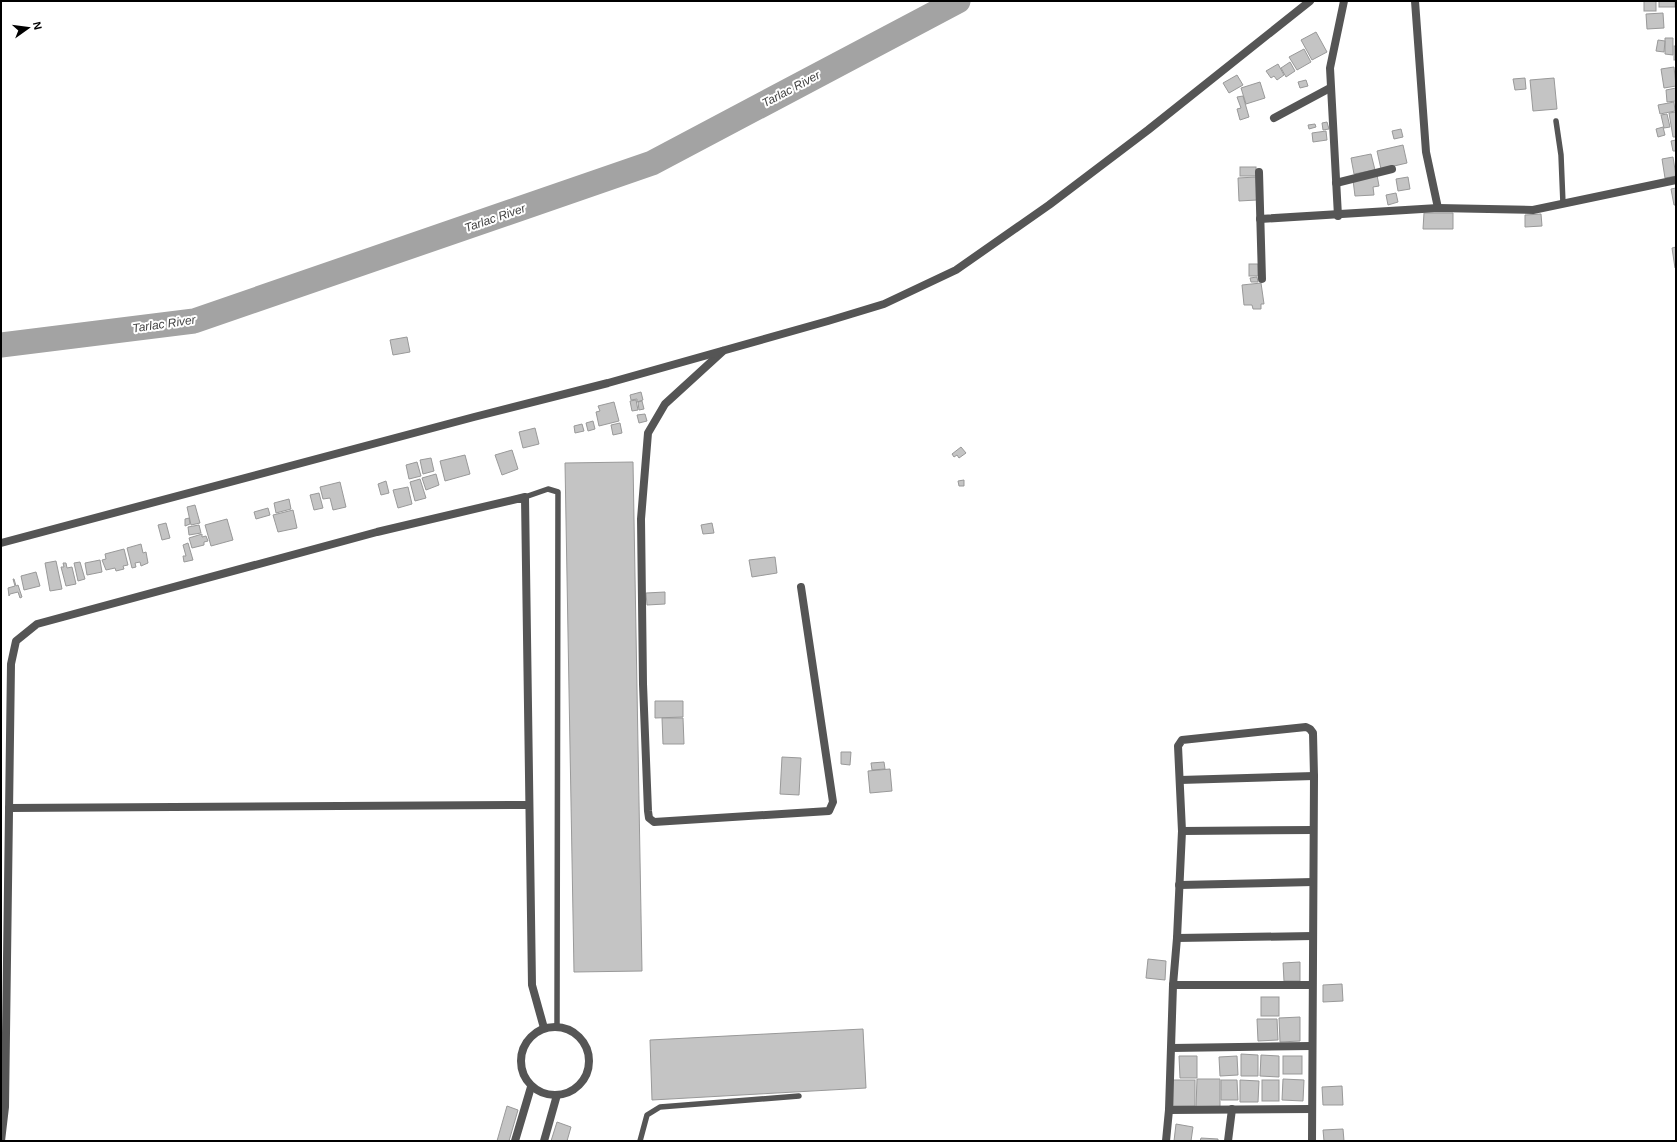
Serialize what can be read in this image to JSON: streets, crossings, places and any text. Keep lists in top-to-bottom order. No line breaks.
{"water":["Tarlac River"],"north":"right"}
